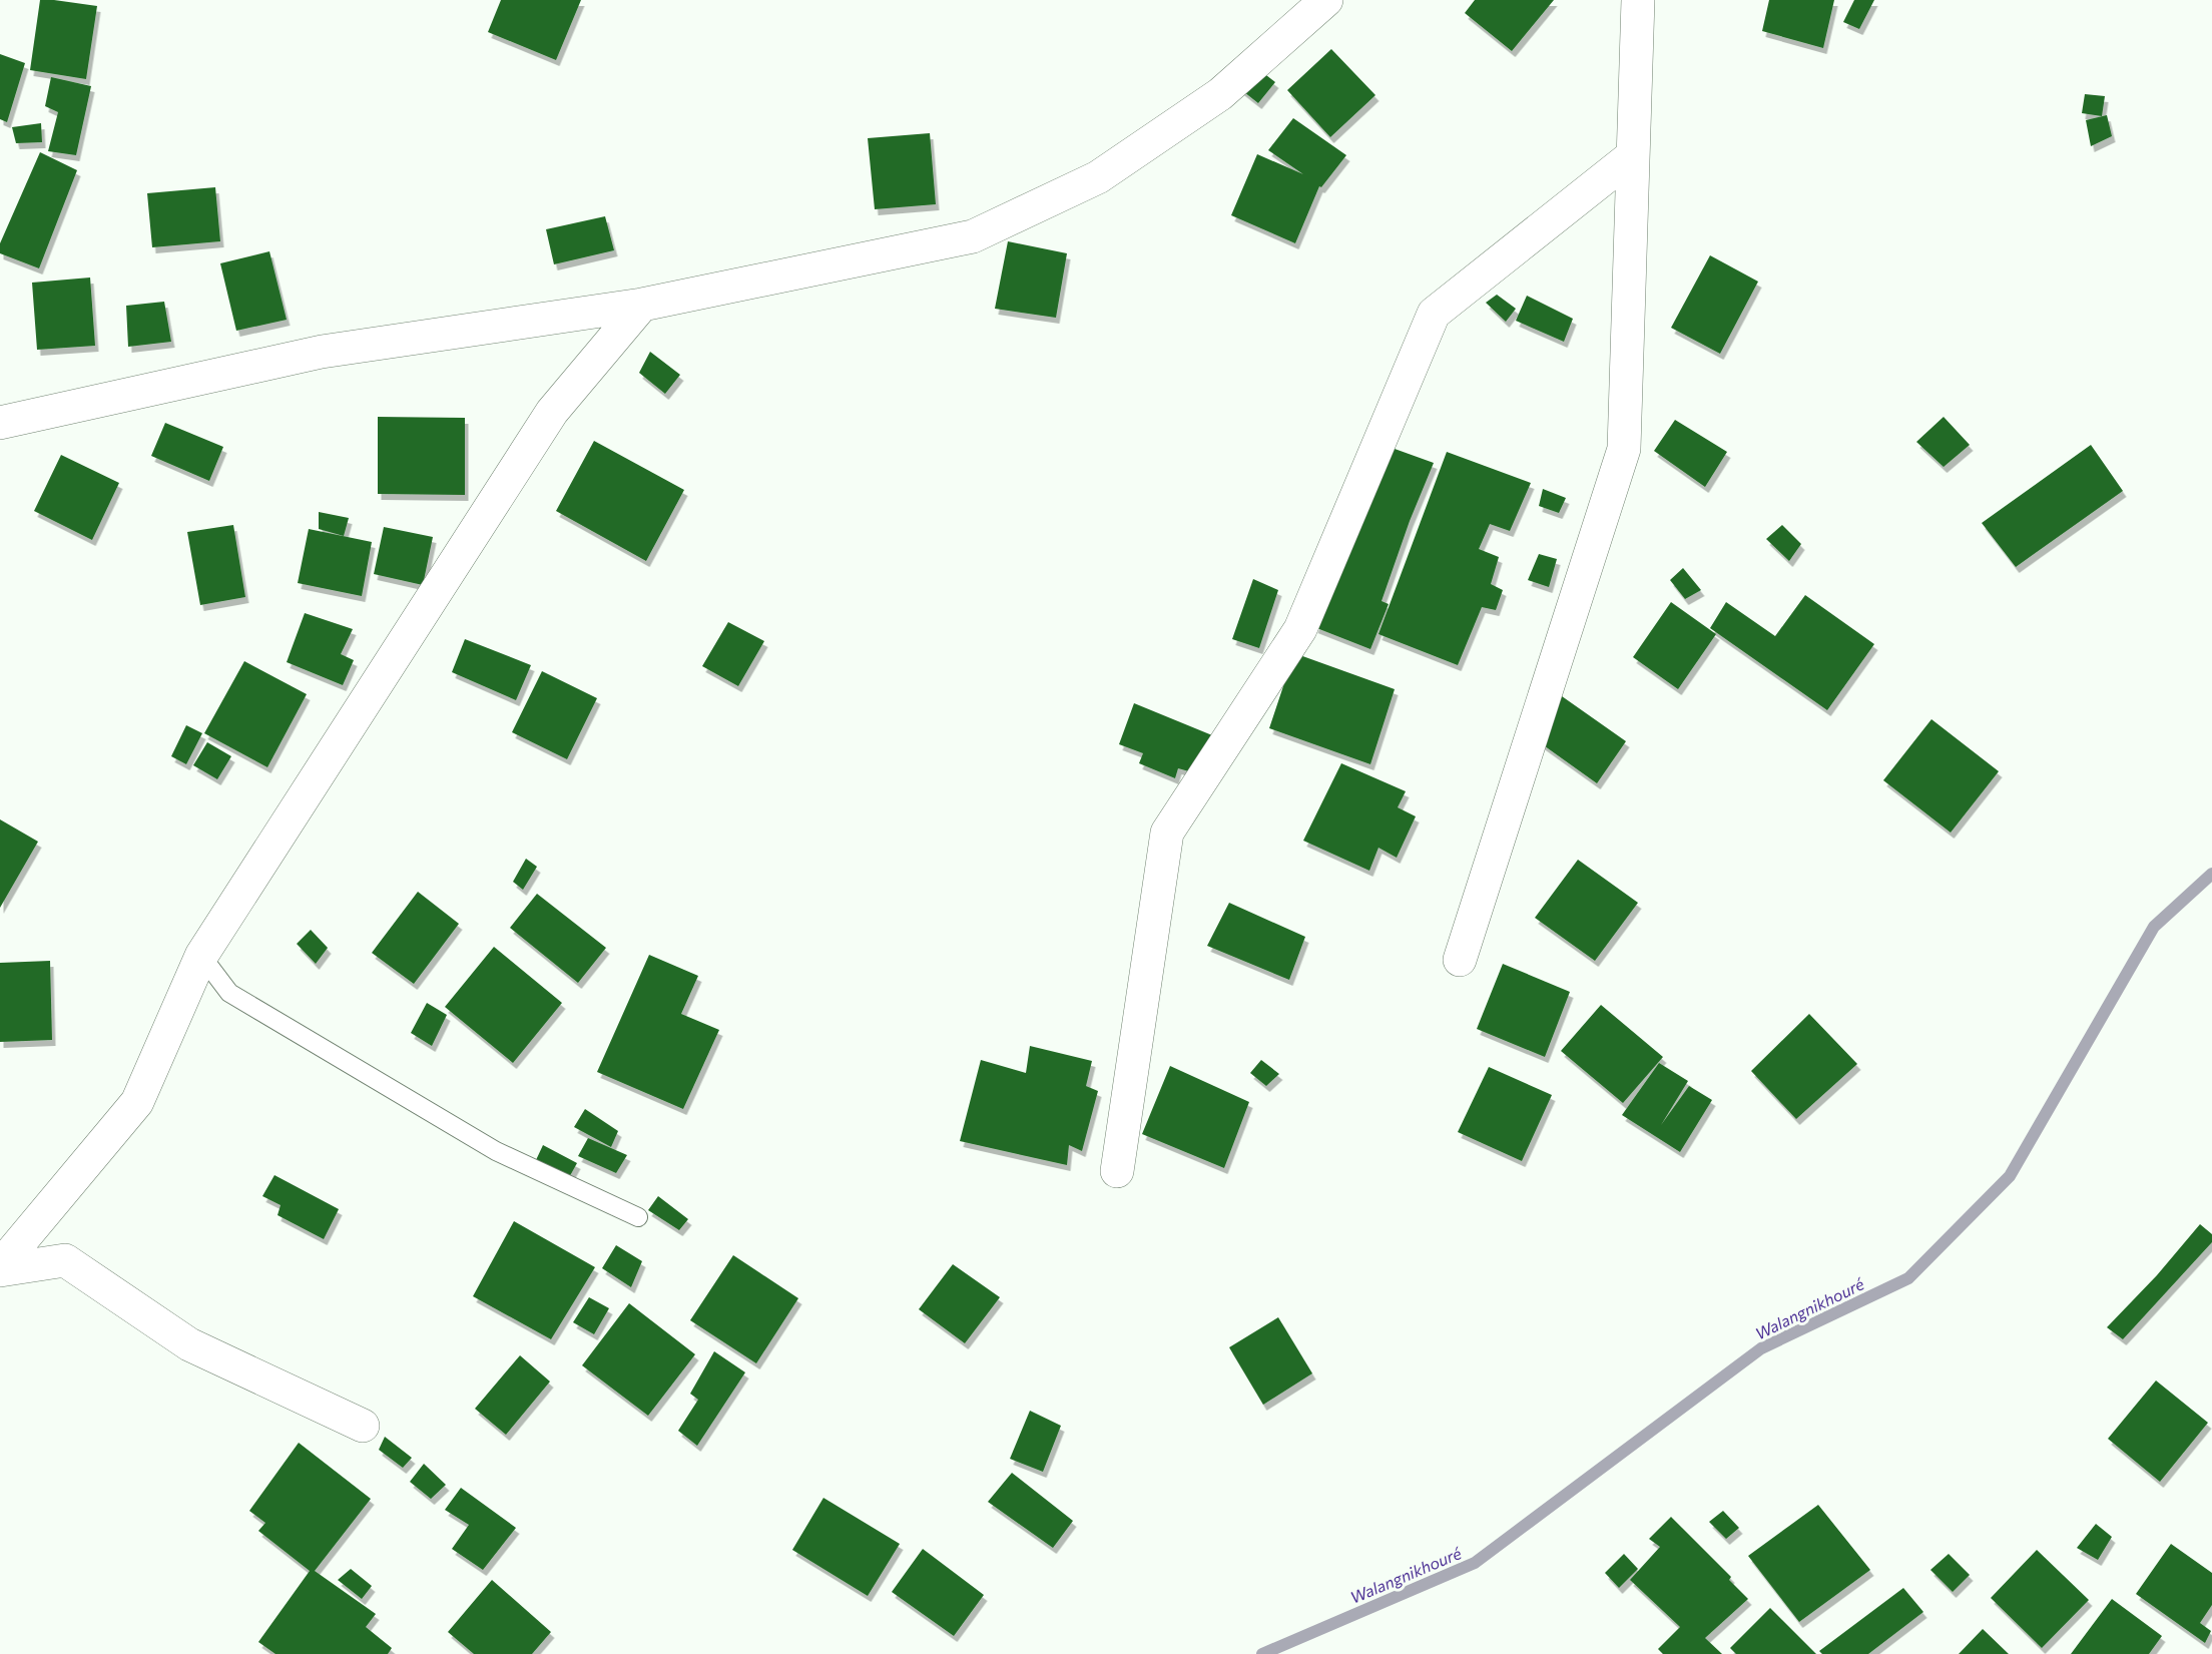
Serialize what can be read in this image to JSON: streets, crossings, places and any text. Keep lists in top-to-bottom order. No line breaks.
{"water":["Walangnikhouré"]}
